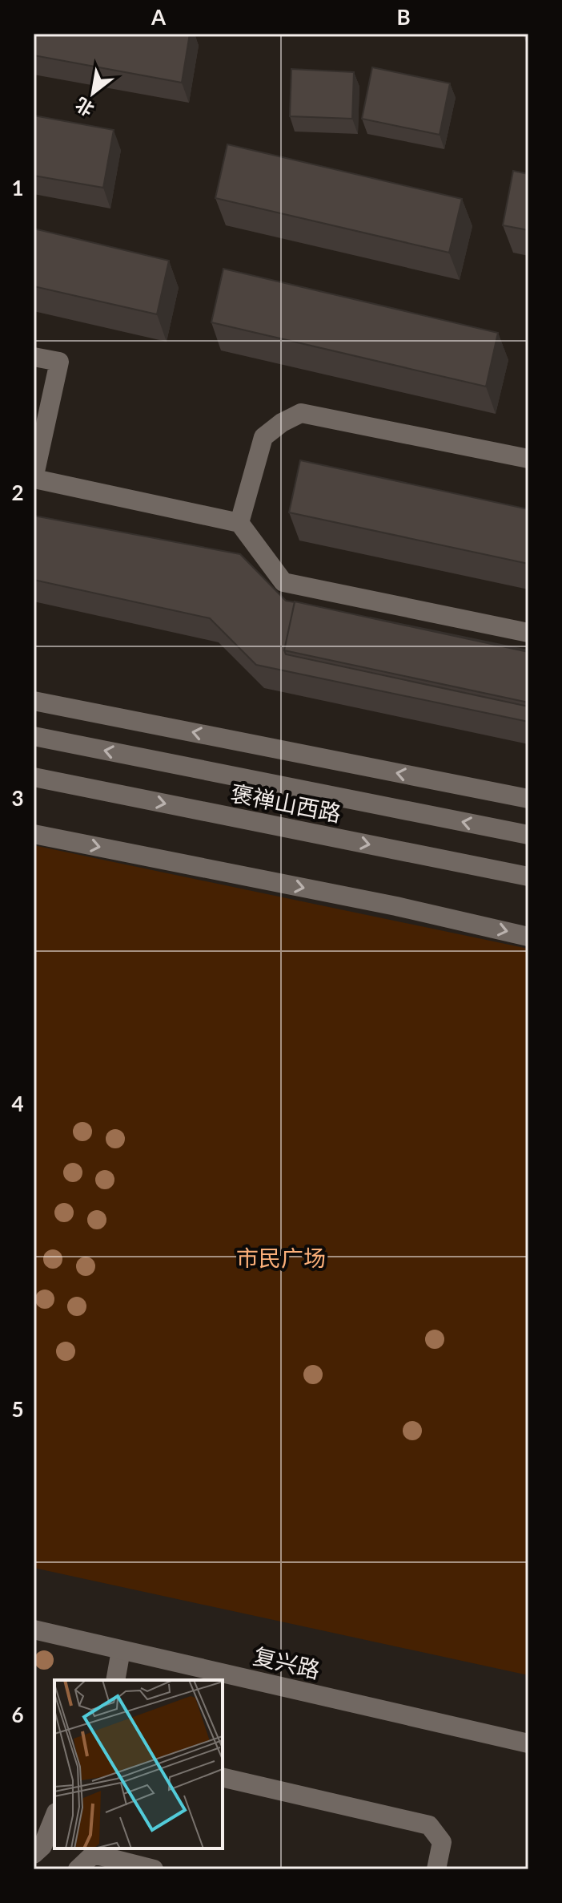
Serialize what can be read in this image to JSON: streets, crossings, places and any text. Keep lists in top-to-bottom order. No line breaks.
{"streets":{"street":["褒禅山西路","复兴路"]},"parks":["市民广场"],"north":"bottom left","grid":{"columns":["A","B"],"rows":["1","2","3","4","5","6"]}}
